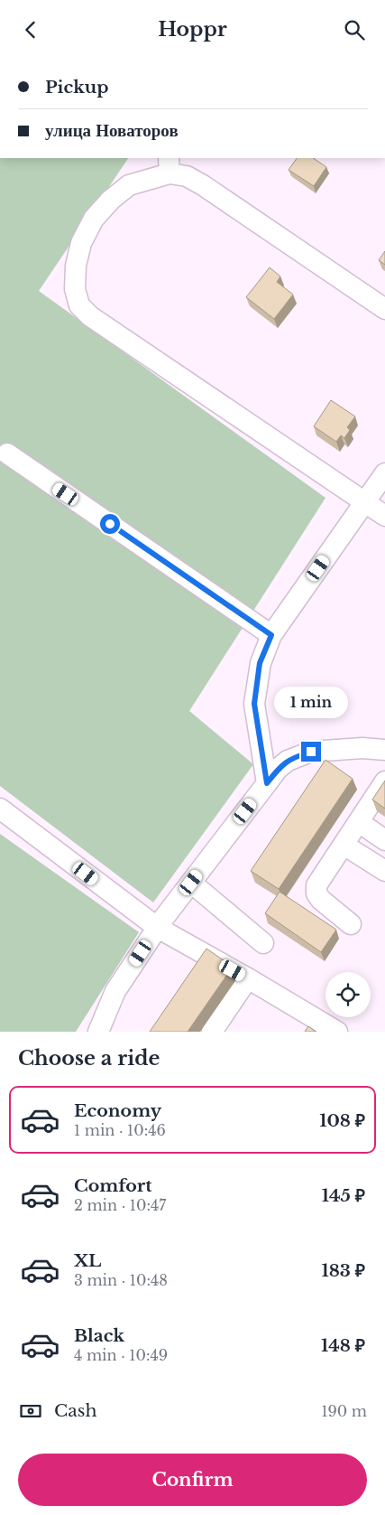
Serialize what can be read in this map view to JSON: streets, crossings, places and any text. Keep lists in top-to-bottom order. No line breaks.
{"page":{"header":"Hoppr","banner":["Pickup","улица Новаторов"],"bubble":"1 min","heading":"Choose a ride","list":[{"name":"Economy","note":"1 min · 10:46","value":"108 ₽"},{"name":"Comfort","note":"2 min · 10:47","value":"145 ₽"},{"name":"XL","note":"3 min · 10:48","value":"183 ₽"},{"name":"Black","note":"4 min · 10:49","value":"148 ₽"}],"pay":["Cash","190 m"],"buttons":"Confirm"}}
